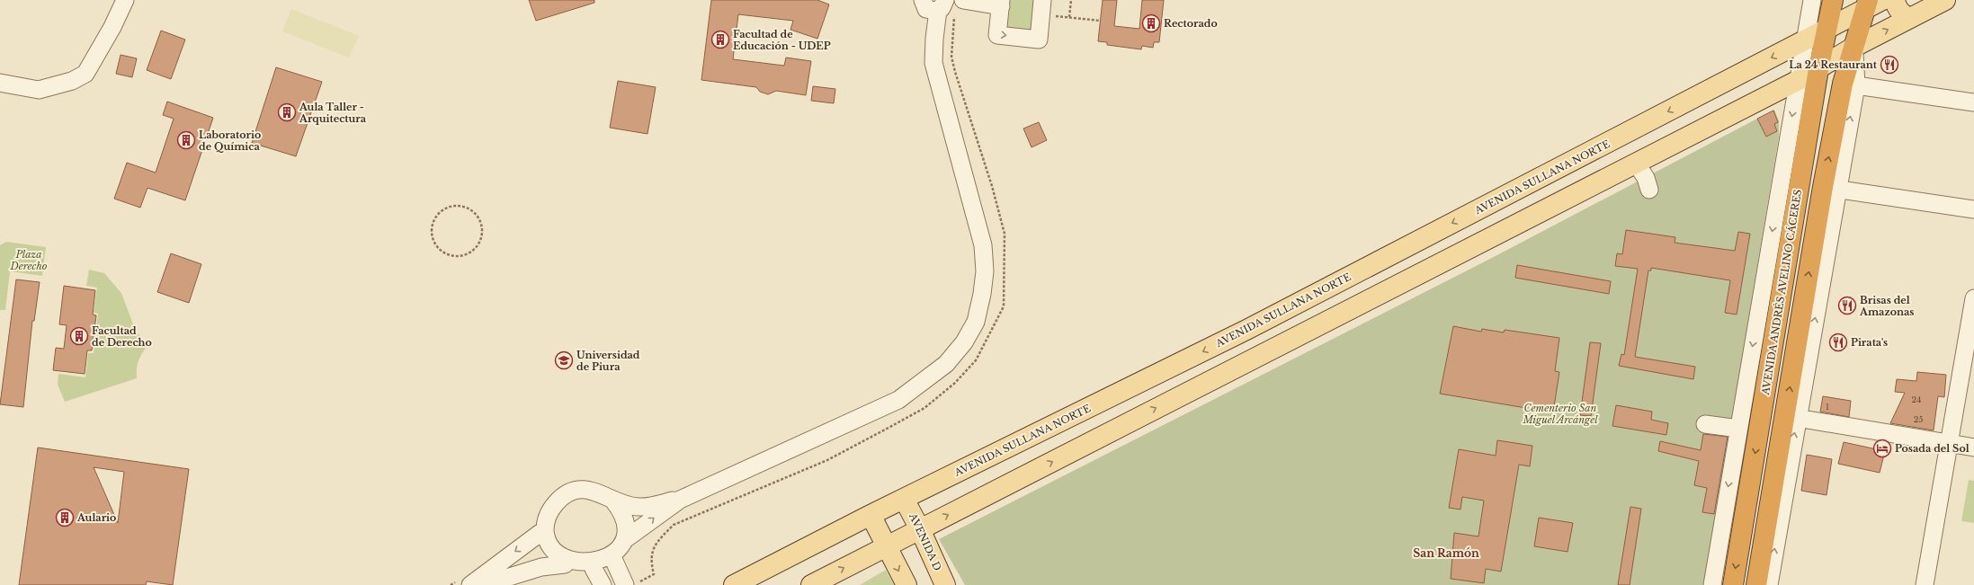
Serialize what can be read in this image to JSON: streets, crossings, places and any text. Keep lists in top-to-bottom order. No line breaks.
{"streets":{"highway":["AVENIDA ANDRÉS AVELINO CÁCERES"],"main road":["AVENIDA SULLANA NORTE","AVENIDA D"]},"crossings":[["AVENIDA SULLANA NORTE","AVENIDA ANDRÉS AVELINO CÁCERES"],["AVENIDA SULLANA NORTE","AVENIDA D"]],"districts":["San Ramón"],"parks":["Plaza Derecho","Cementerio San Miguel Arcángel"],"places":{"building":["Rectorado","Facultad de Educación - UDEP","Aula Taller - Arquitectura","Laboratorio de Química","Facultad de Derecho","Aulario"],"restaurant":["La 24 Restaurant","Brisas del Amazonas","Pirata's"],"school or university":["Universidad de Piura"],"hotel":["Posada del Sol"]},"house_numbers":["24","1","25"]}
